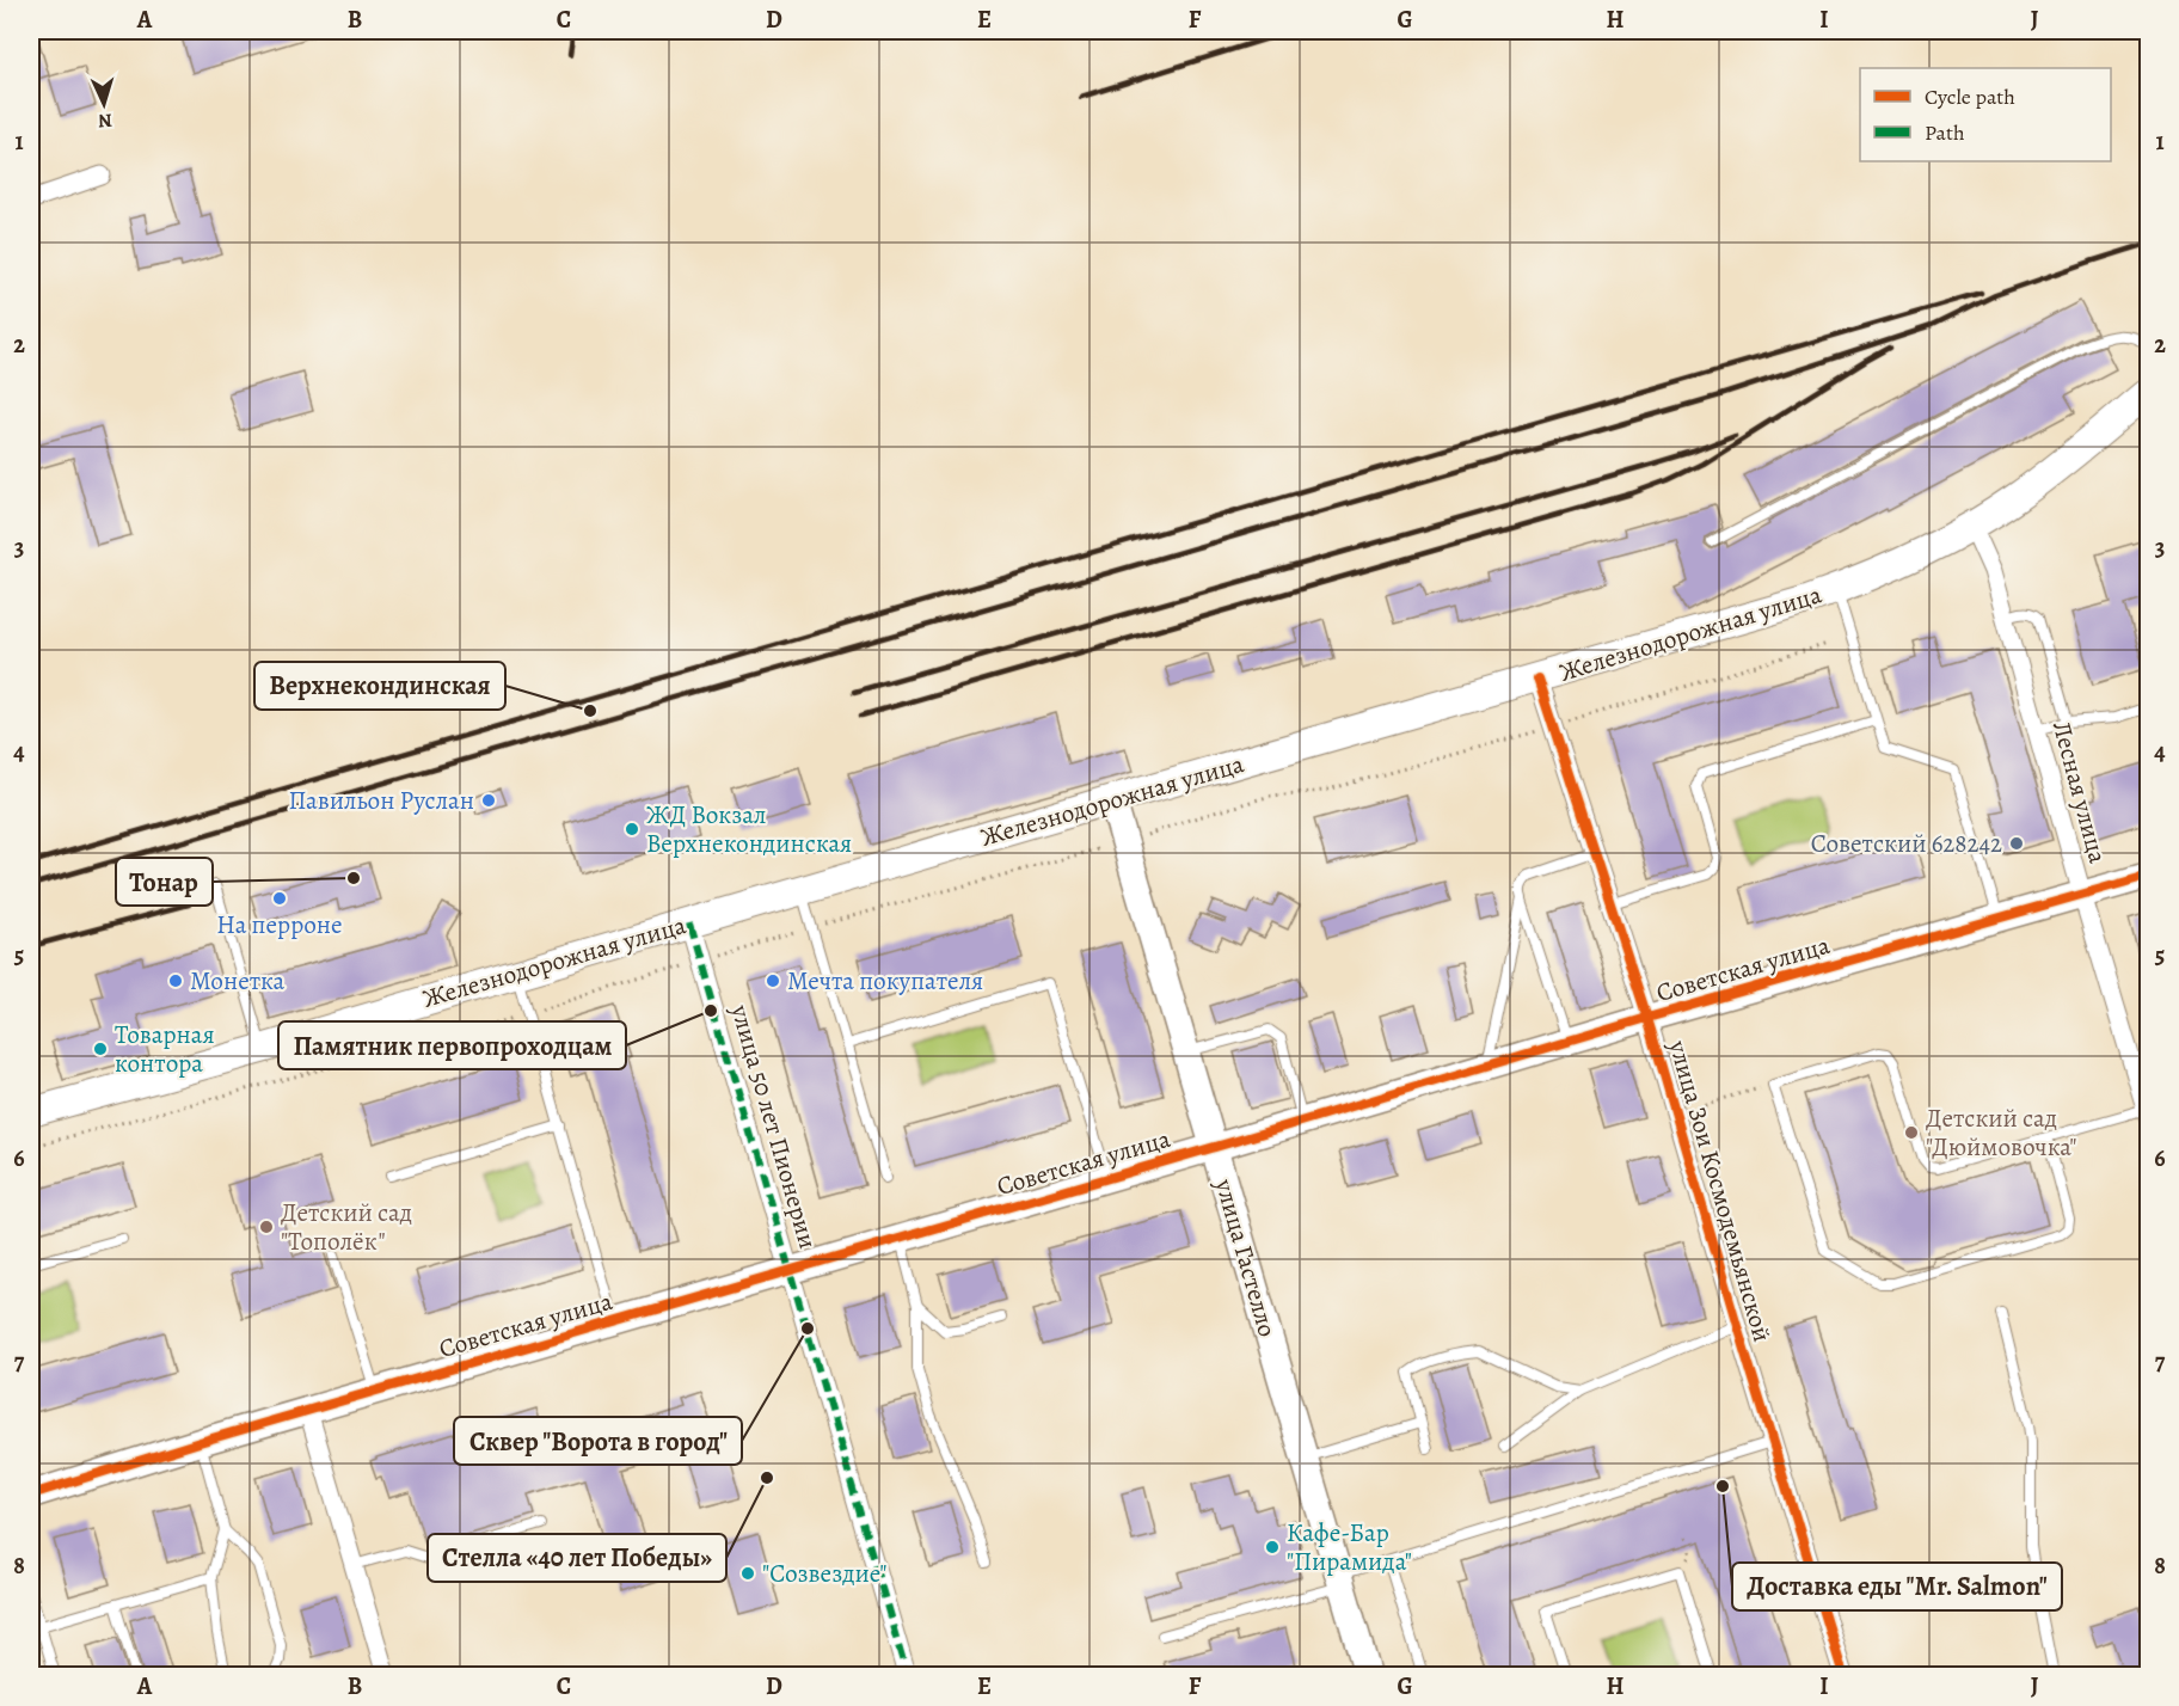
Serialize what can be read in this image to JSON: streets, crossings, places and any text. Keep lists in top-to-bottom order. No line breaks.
{"streets":{"main road":["Железнодорожная улица"],"street":["Лесная улица","Советская улица","улица 50 лет Пионерии","улица Зои Космодемьянской","улица Гастелло"]},"crossings":[["Железнодорожная улица","Лесная улица"],["Железнодорожная улица","улица 50 лет Пионерии"],["Железнодорожная улица","улица Зои Космодемьянской"],["Железнодорожная улица","улица Гастелло"],["Лесная улица","Советская улица"],["Советская улица","улица 50 лет Пионерии"],["Советская улица","улица Зои Космодемьянской"],["Советская улица","улица Гастелло"]],"places":["Верхнекондинская","Павильон Руслан","ЖД Вокзал Верхнекондинская","Советский 628242","Тонар","На перроне","Монетка","Мечта покупателя","Памятник первопроходцам","Товарная контора","Детский сад \"Дюймовочка\"","Детский сад \"Тополёк\"","Сквер \"Ворота в город\"","Стелла «40 лет Победы»","Доставка еды \"Mr. Salmon\"","Кафе-Бар \"Пирамида\"","\"Созвездие\""],"legend":["Cycle path","Path"],"north":"bottom","grid":{"columns":["A","B","C","D","E","F","G","H","I","J"],"rows":["1","2","3","4","5","6","7","8"]}}
